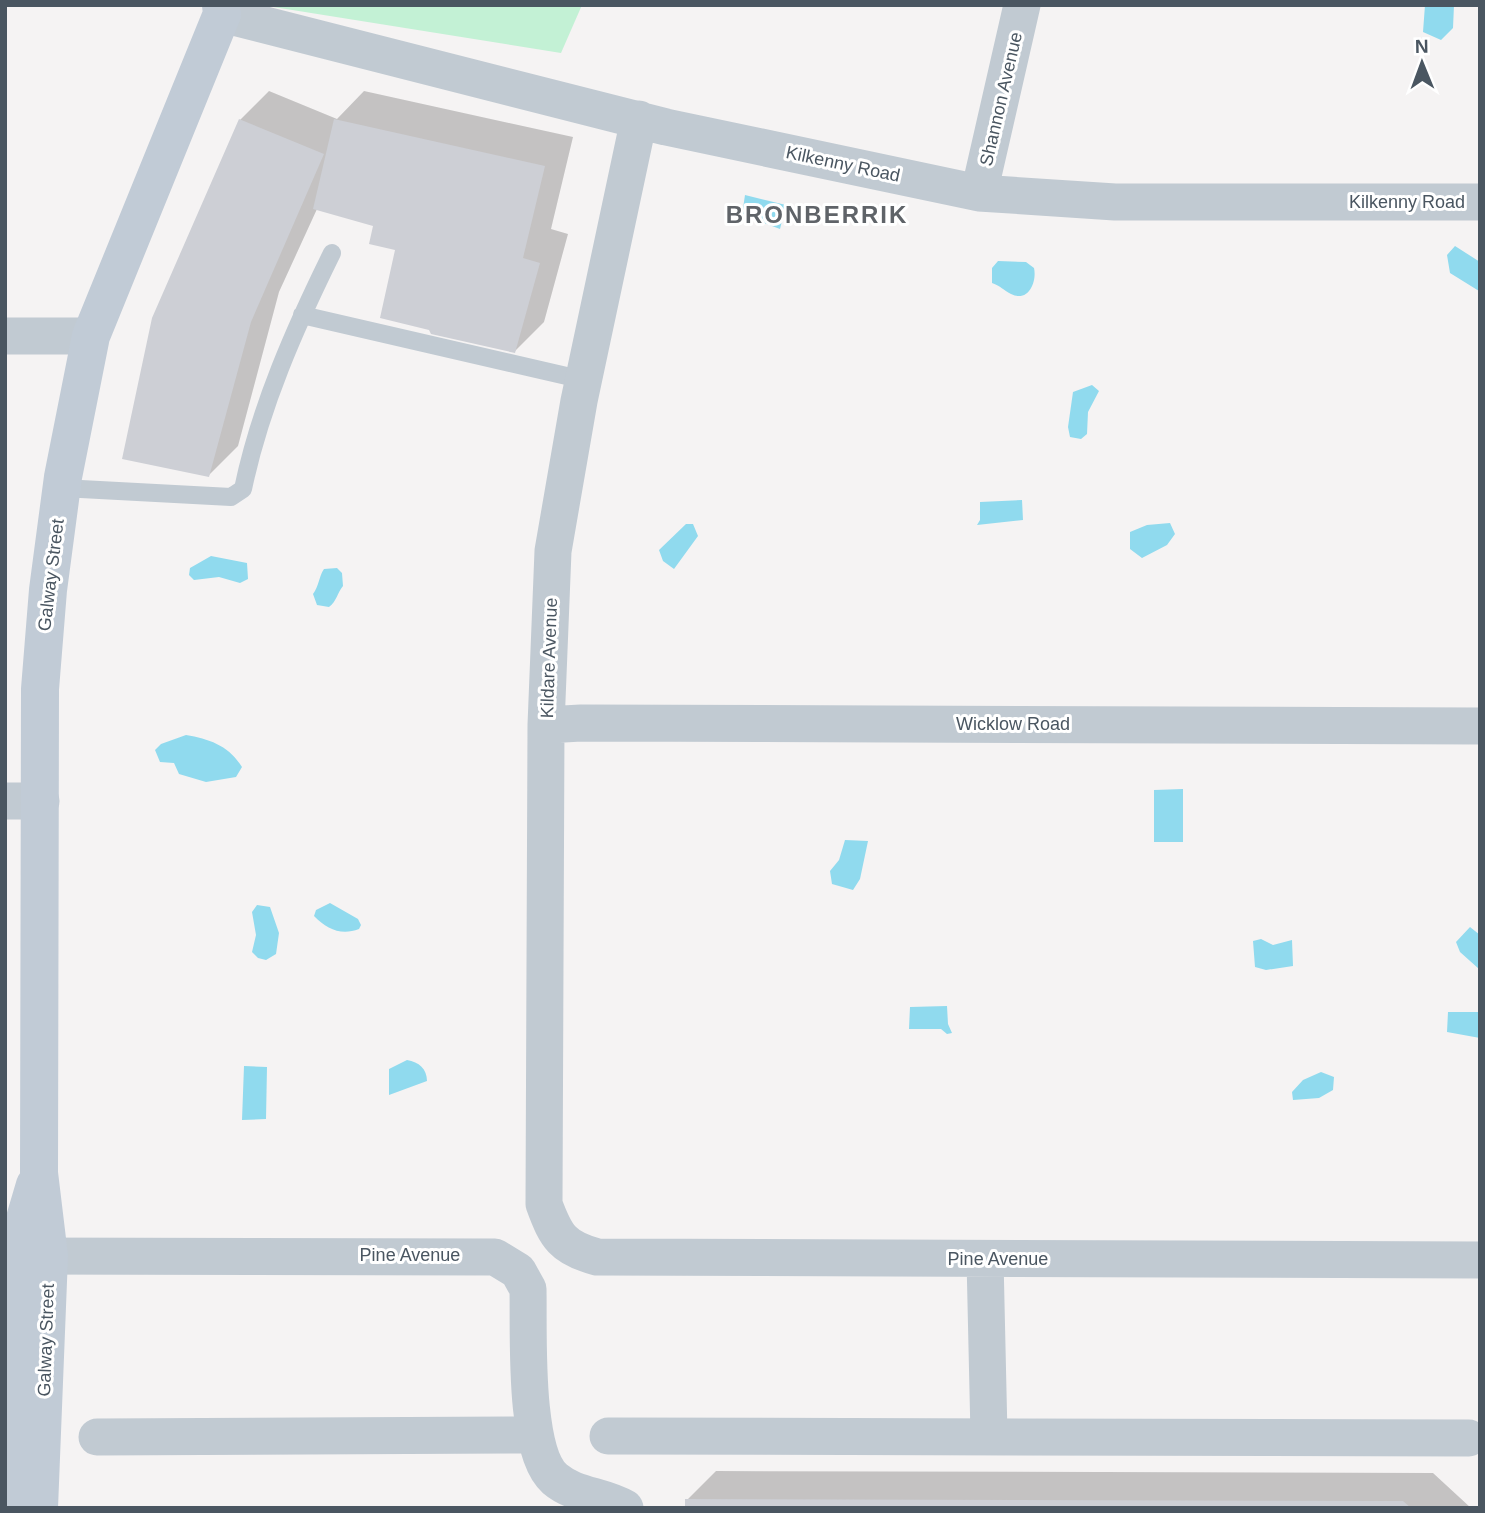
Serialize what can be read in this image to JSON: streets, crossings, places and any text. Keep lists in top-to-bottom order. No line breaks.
{"streets":{"street":["Shannon Avenue","Kilkenny Road","Galway Street","Kildare Avenue","Wicklow Road","Pine Avenue"]},"crossings":[["Shannon Avenue","Kilkenny Road"],["Kilkenny Road","Galway Street"],["Kilkenny Road","Kildare Avenue"],["Galway Street","Pine Avenue"],["Kildare Avenue","Wicklow Road"],["Kildare Avenue","Pine Avenue"]],"districts":["BRONBERRIK"],"north":"top"}
